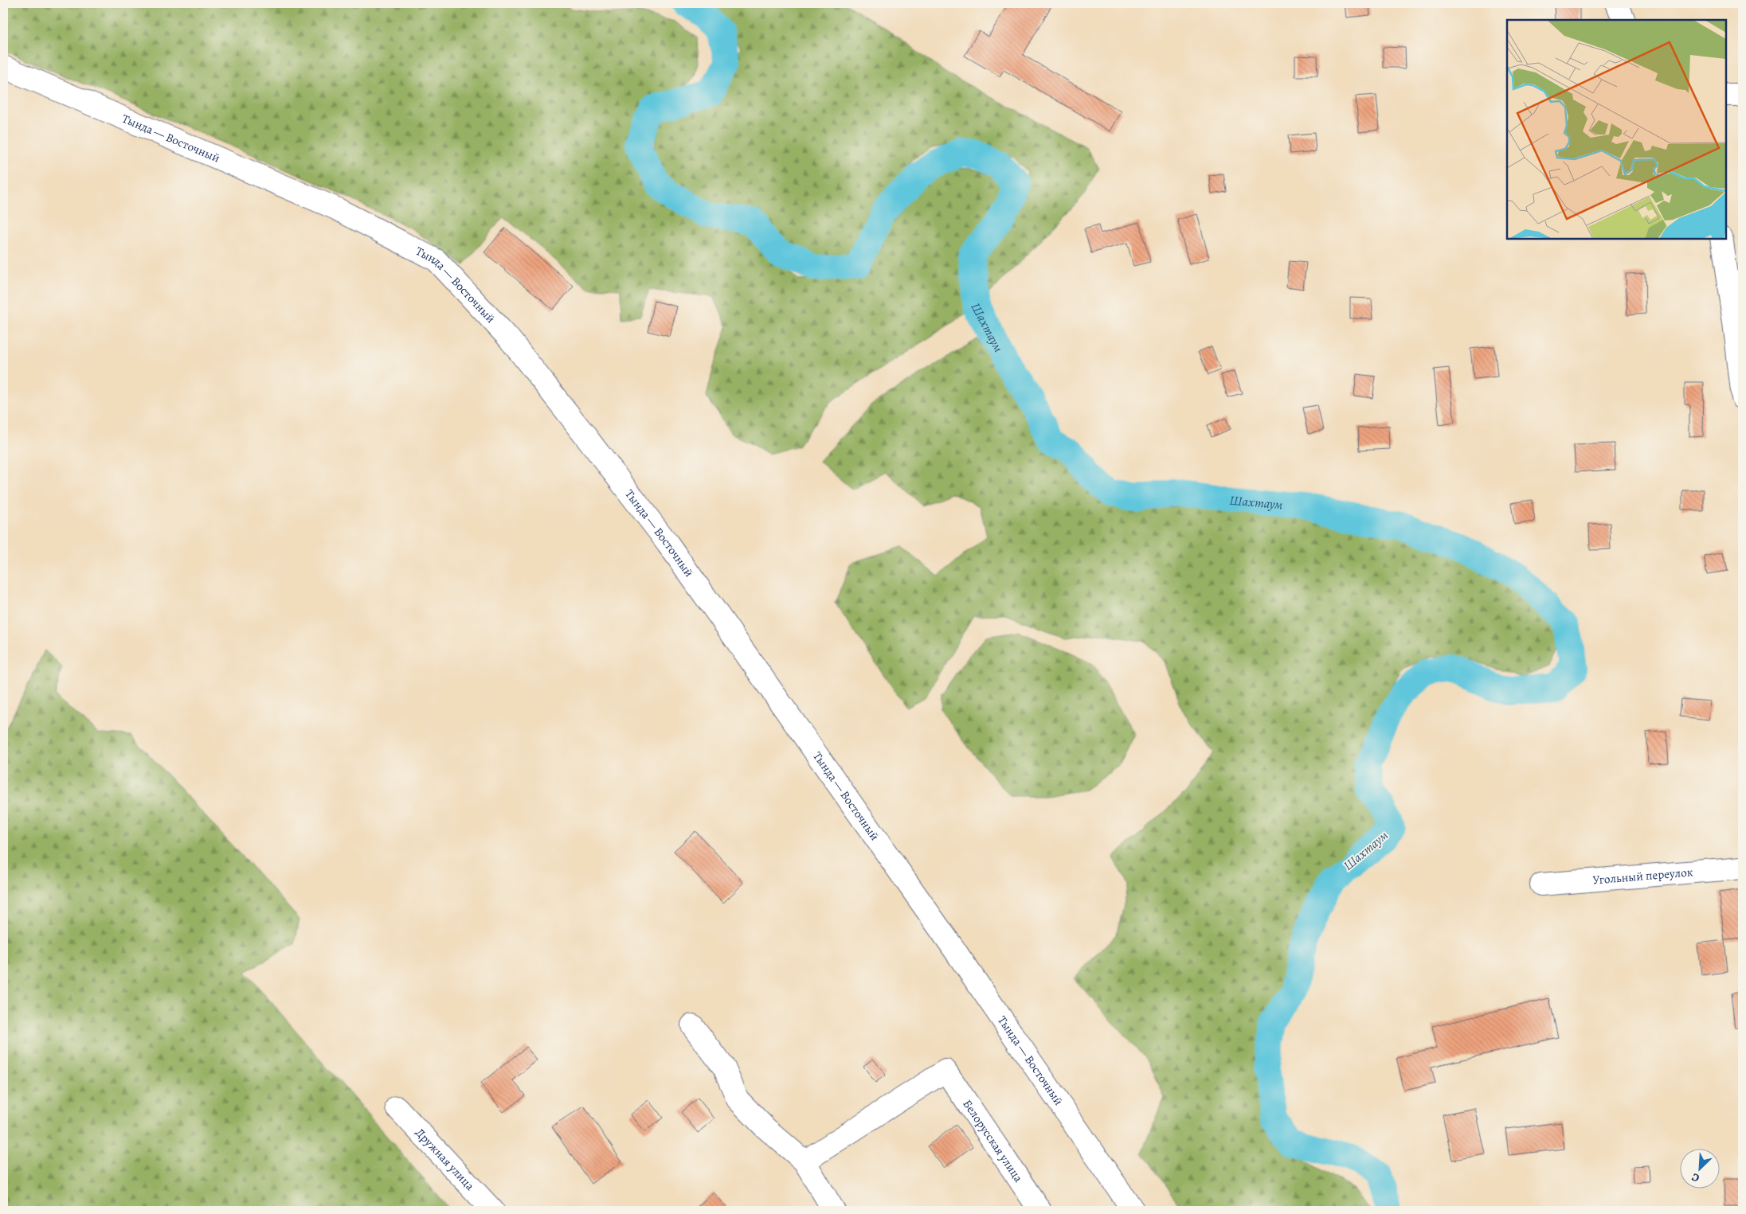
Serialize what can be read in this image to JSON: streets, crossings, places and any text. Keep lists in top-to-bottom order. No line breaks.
{"streets":{"street":["Тында — Восточный","Угольный переулок","Белорусская улица","Дружная улица"]},"water":["Шахтаум"],"north":"bottom left"}
